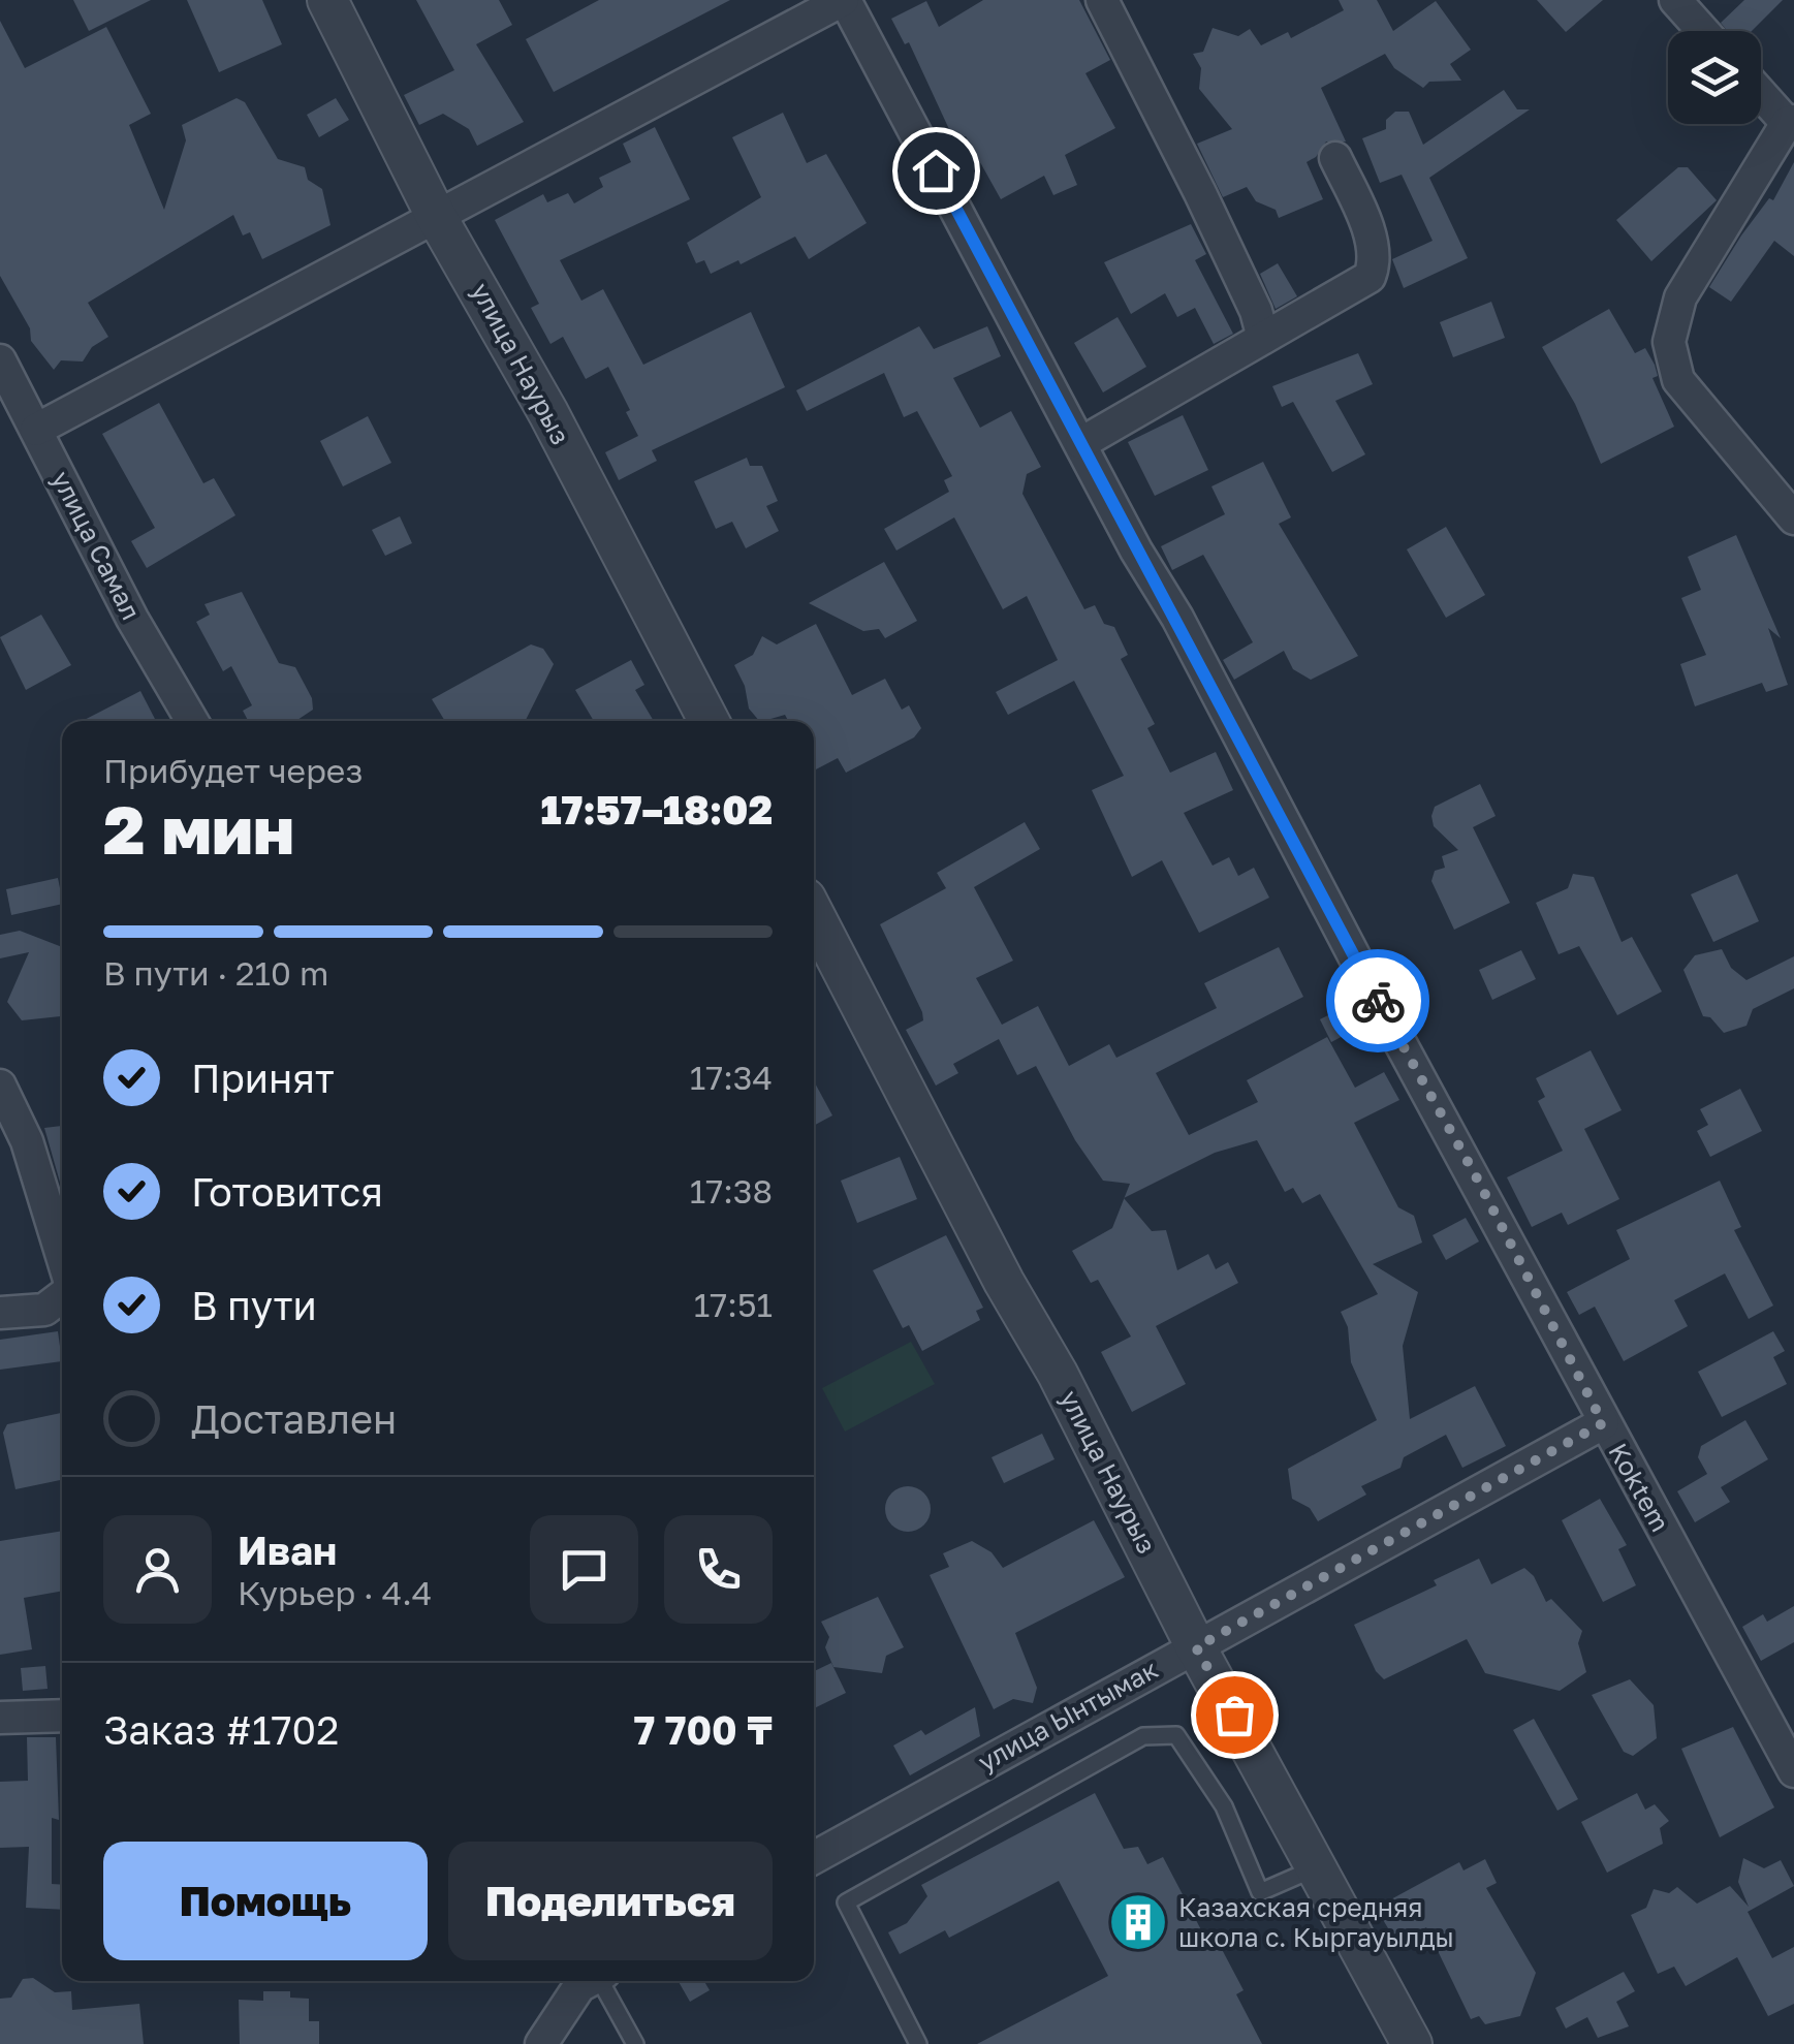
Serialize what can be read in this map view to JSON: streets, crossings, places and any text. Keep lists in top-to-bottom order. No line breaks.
{"streets":{"street":["улица Наурыз","улица Самал","Koktem","улица Ынтымак"]},"crossings":[["улица Наурыз","улица Ынтымак"],["Koktem","улица Ынтымак"]],"places":{"building":["Казахская средняя школа с. Кыргауылды"]},"page":{"heading":["2 мин","Прибудет через","17:57–18:02"],"panel":["Иван","Курьер · 4.4","Заказ #1702","7 700 ₸"],"bar":"В пути · 210 m","list":[["Принят","17:34"],["Готовится","17:38"],["В пути","17:51"],"Доставлен"],"buttons":["Помощь","Поделиться"]}}
